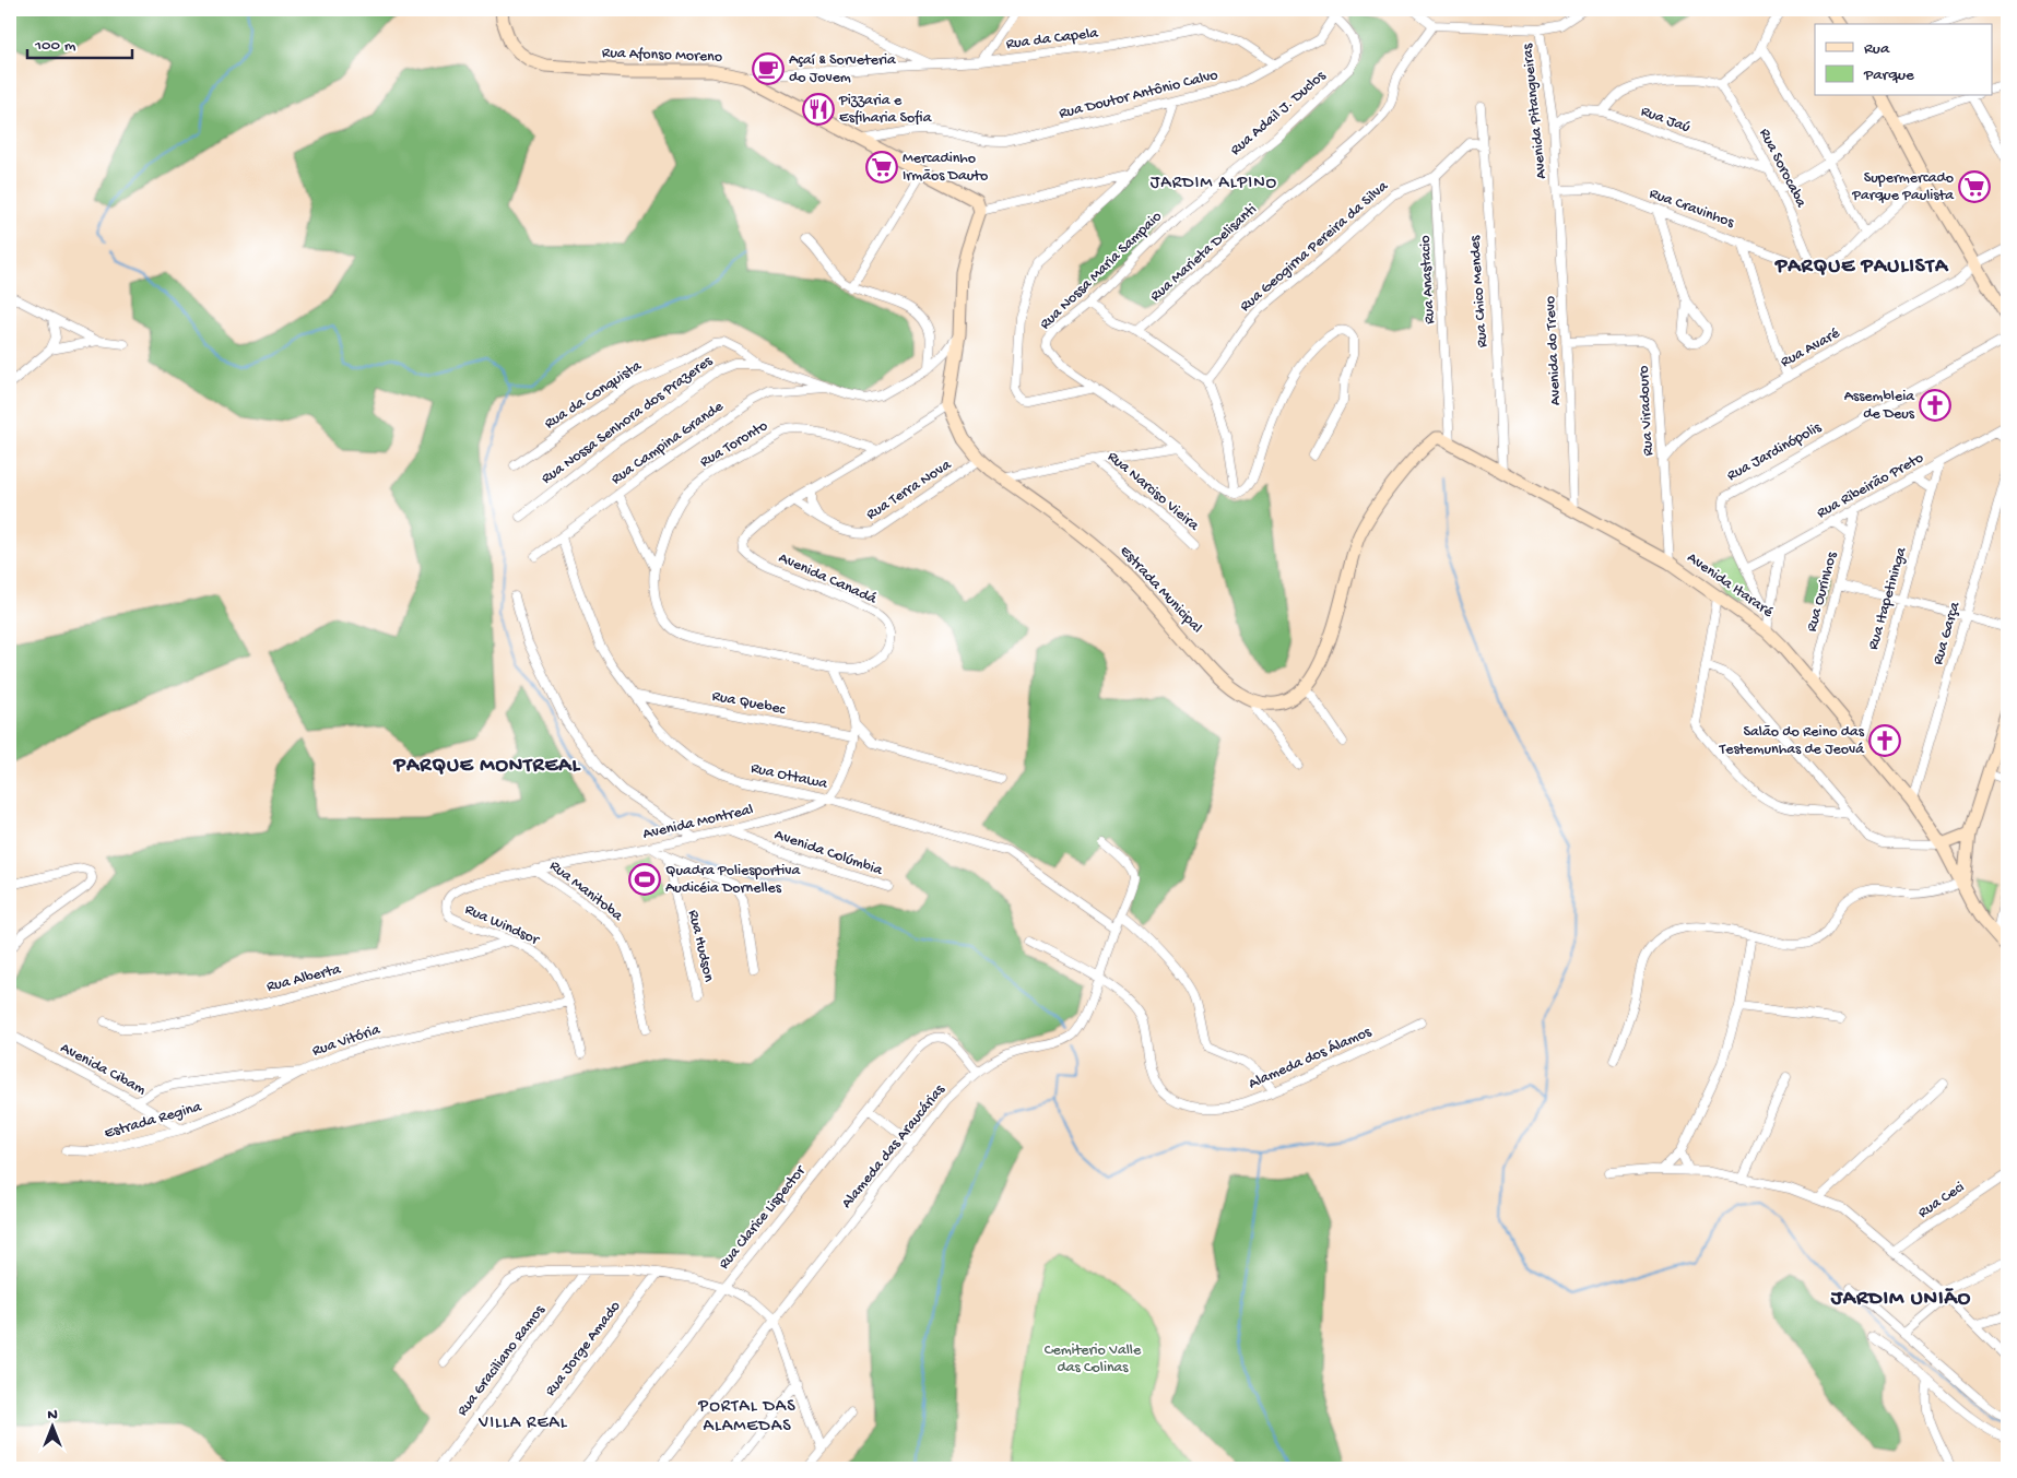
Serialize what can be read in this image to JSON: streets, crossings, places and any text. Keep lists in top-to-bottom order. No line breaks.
{"streets":{"main road":["Rua Afonso Moreno","Avenida Itararé","Estrada Municipal"],"street":["Rua da Capela","Rua Doutor Antônio Calvo","Avenida Pitangueiras","Rua Adail J. Duclos","Rua Jaú","Rua Sorocaba","Rua Cravinhos","Rua Geogirna Pereira da Silva","Rua Marieta Delisanti","Rua Nossa Maria Sampaio","Rua Anastacio","Rua Chico Mendes","Rua Avaré","Avenida do Trevo","Rua da Conquista","Rua Viradouro","Rua Nossa Senhora dos Prazeres","Rua Campina Grande","Rua Toronto","Rua Jardinópolis","Rua Ribeirão Preto","Rua Terra Nova","Rua Narciso Vieira","Avenida Canadá","Rua Ourinhos","Rua Itapetininga","Rua Garça","Rua Quebec","Rua Ottawa","Avenida Montreal","Avenida Colúmbia","Rua Manitoba","Rua Windsor","Rua Hudson","Rua Alberta","Rua Vitória","Alameda dos Álamos","Avenida Cibam","Estrada Regina","Alameda das Araucárias","Rua Ceci","Rua Clarice Lispector","Rua Jorge Amado","Rua Graciliano Ramos"]},"crossings":[["Rua da Capela","Rua Afonso Moreno"],["Rua da Capela","Rua Doutor Antônio Calvo"],["Rua Afonso Moreno","Rua Doutor Antônio Calvo"],["Avenida Pitangueiras","Rua Jaú"],["Avenida Pitangueiras","Rua Cravinhos"],["Avenida Pitangueiras","Avenida do Trevo"],["Rua Adail J. Duclos","Rua Nossa Maria Sampaio"],["Rua Jaú","Rua Sorocaba"],["Rua Sorocaba","Rua Cravinhos"],["Rua Cravinhos","Avenida do Trevo"],["Rua Geogirna Pereira da Silva","Rua Anastacio"],["Rua Anastacio","Avenida Itararé"],["Rua Chico Mendes","Avenida Itararé"],["Rua Avaré","Rua Viradouro"],["Avenida do Trevo","Rua Viradouro"],["Avenida do Trevo","Avenida Itararé"],["Rua da Conquista","Rua Nossa Senhora dos Prazeres"],["Rua da Conquista","Rua Campina Grande"],["Rua Viradouro","Avenida Itararé"],["Rua Campina Grande","Avenida Canadá"],["Rua Campina Grande","Rua Ottawa"],["Rua Toronto","Avenida Canadá"],["Rua Jardinópolis","Rua Ribeirão Preto"],["Rua Ribeirão Preto","Rua Ourinhos"],["Rua Ribeirão Preto","Rua Itapetininga"],["Rua Terra Nova","Avenida Canadá"],["Rua Terra Nova","Estrada Municipal"],["Avenida Canadá","Estrada Municipal"],["Avenida Itararé","Rua Ourinhos"],["Avenida Itararé","Rua Itapetininga"],["Avenida Itararé","Rua Garça"],["Rua Quebec","Rua Ottawa"],["Rua Ottawa","Avenida Montreal"],["Rua Ottawa","Alameda das Araucárias"],["Avenida Montreal","Avenida Colúmbia"],["Avenida Montreal","Rua Manitoba"],["Avenida Montreal","Rua Windsor"],["Rua Windsor","Rua Alberta"],["Rua Windsor","Rua Vitória"],["Rua Vitória","Avenida Cibam"],["Rua Vitória","Estrada Regina"],["Alameda dos Álamos","Alameda das Araucárias"],["Avenida Cibam","Estrada Regina"],["Alameda das Araucárias","Rua Clarice Lispector"]],"districts":["JARDIM ALPINO","PARQUE PAULISTA","PARQUE MONTREAL","JARDIM UNIÃO","PORTAL DAS ALAMEDAS","VILLA REAL"],"parks":["Cemiterio Valle das Colinas"],"places":{"cafe":["Açaí & Sorveteria do Jovem"],"restaurant":["Pizzaria e Esfiharia Sofia"],"supermarket":["Mercadinho Irmãos Dauto","Supermercado Parque Paulista"],"church":["Assembleia de Deus","Salão do Reino das Testemunhas de Jeová"],"sports":["Quadra Poliesportiva Audicéia Dornelles"]},"legend":["Rua","Parque"],"scale_bar":"100 m","north":"top"}
